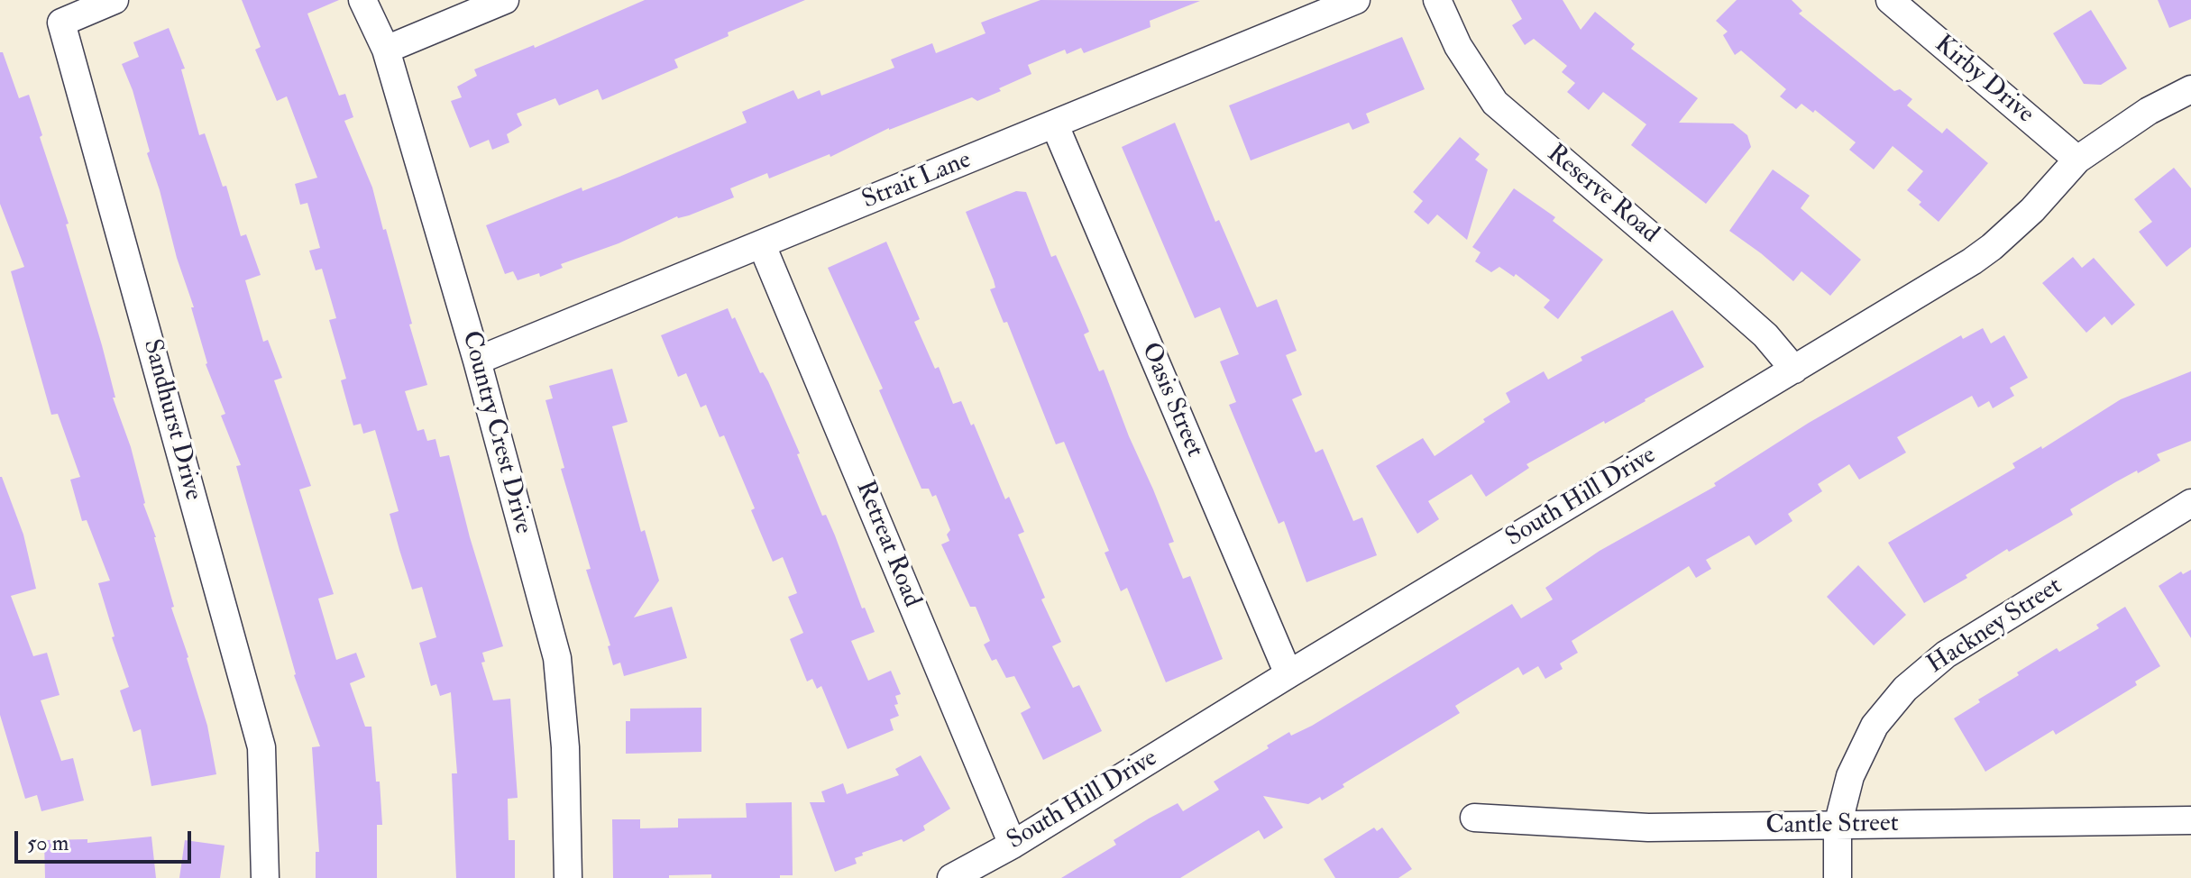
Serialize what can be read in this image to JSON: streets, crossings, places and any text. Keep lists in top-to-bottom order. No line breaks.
{"streets":{"street":["Kirby Drive","Strait Lane","Reserve Road","Oasis Street","Sandhurst Drive","Country Crest Drive","South Hill Drive","Retreat Road","Hackney Street","Cantle Street"]},"crossings":[["Kirby Drive","South Hill Drive"],["Strait Lane","Oasis Street"],["Strait Lane","Country Crest Drive"],["Strait Lane","Retreat Road"],["Reserve Road","South Hill Drive"],["Oasis Street","South Hill Drive"],["South Hill Drive","Retreat Road"],["Hackney Street","Cantle Street"]],"scale_bar":"50 m"}
